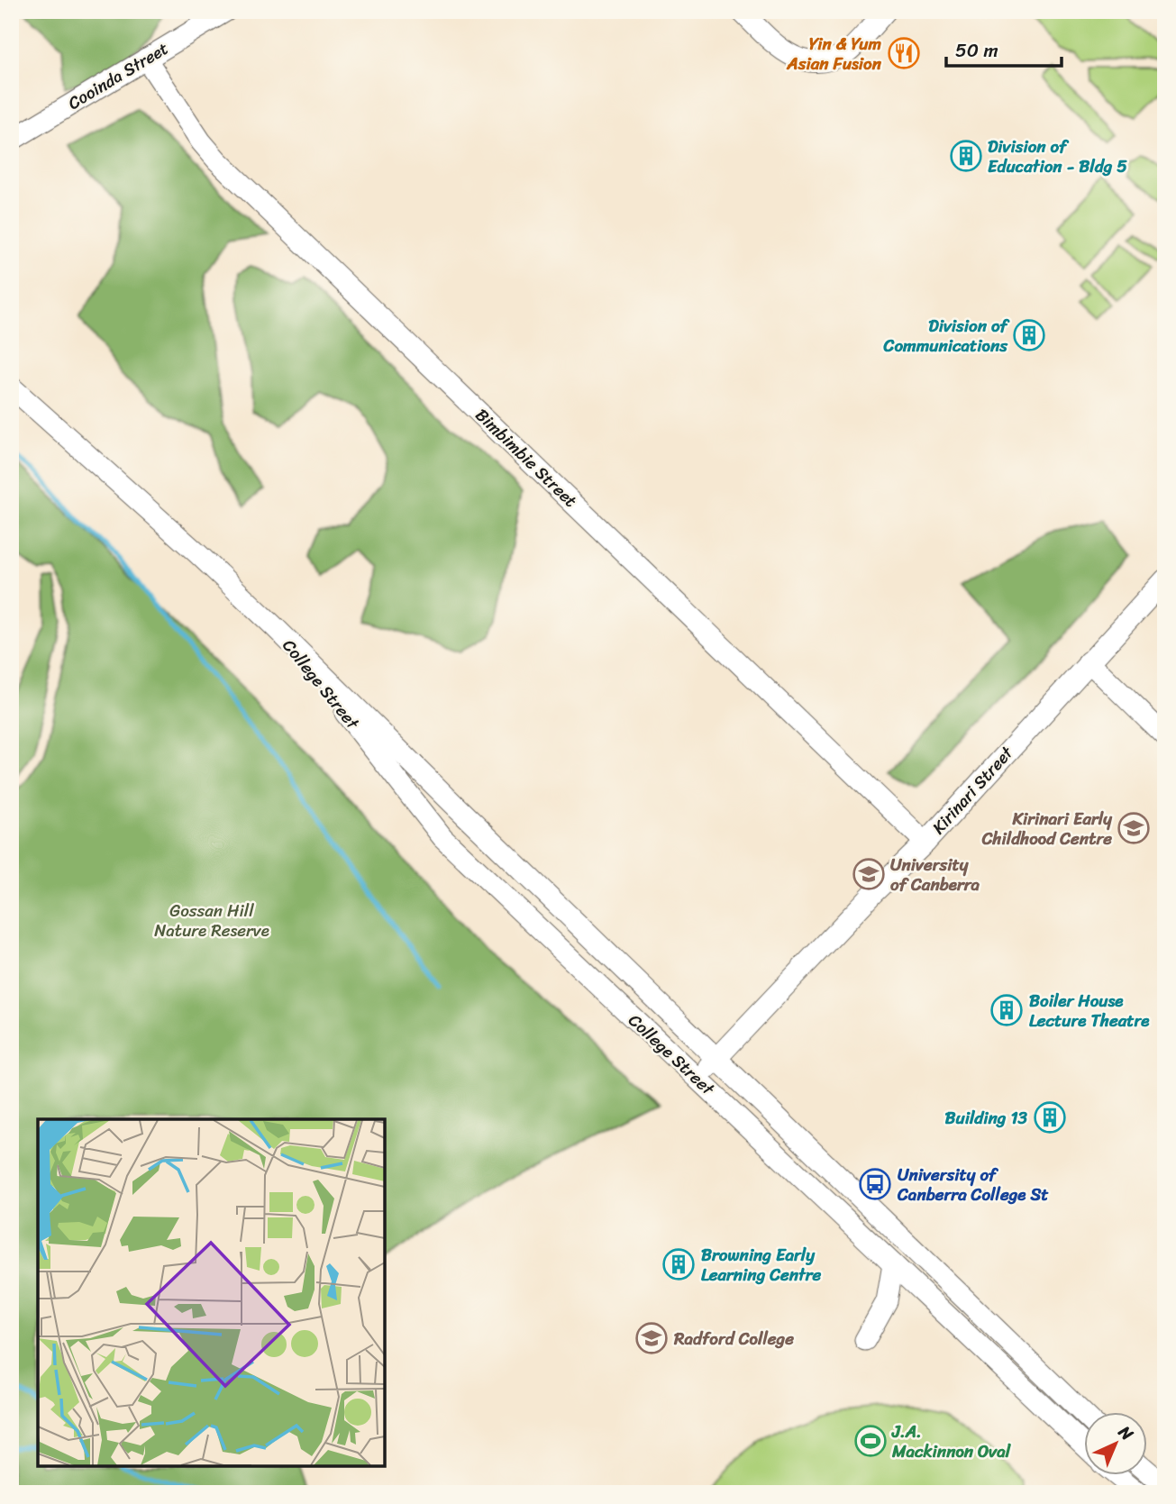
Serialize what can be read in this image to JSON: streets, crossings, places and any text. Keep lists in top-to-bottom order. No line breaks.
{"streets":{"street":["Cooinda Street","Bimbimbie Street","College Street","Kirinari Street"]},"crossings":[["Cooinda Street","Bimbimbie Street"],["Bimbimbie Street","Kirinari Street"],["College Street","Kirinari Street"]],"parks":["Gossan Hill Nature Reserve"],"places":{"restaurant":["Yin & Yum Asian Fusion"],"building":["Division of Education - Bldg 5","Division of Communications","Boiler House Lecture Theatre","Building 13","Browning Early Learning Centre"],"school or university":["Kirinari Early Childhood Centre","University of Canberra","Radford College"],"bus stop":["University of Canberra College St"],"sports":["J.A. Mackinnon Oval"]},"scale_bar":"50 m","north":"top right"}
